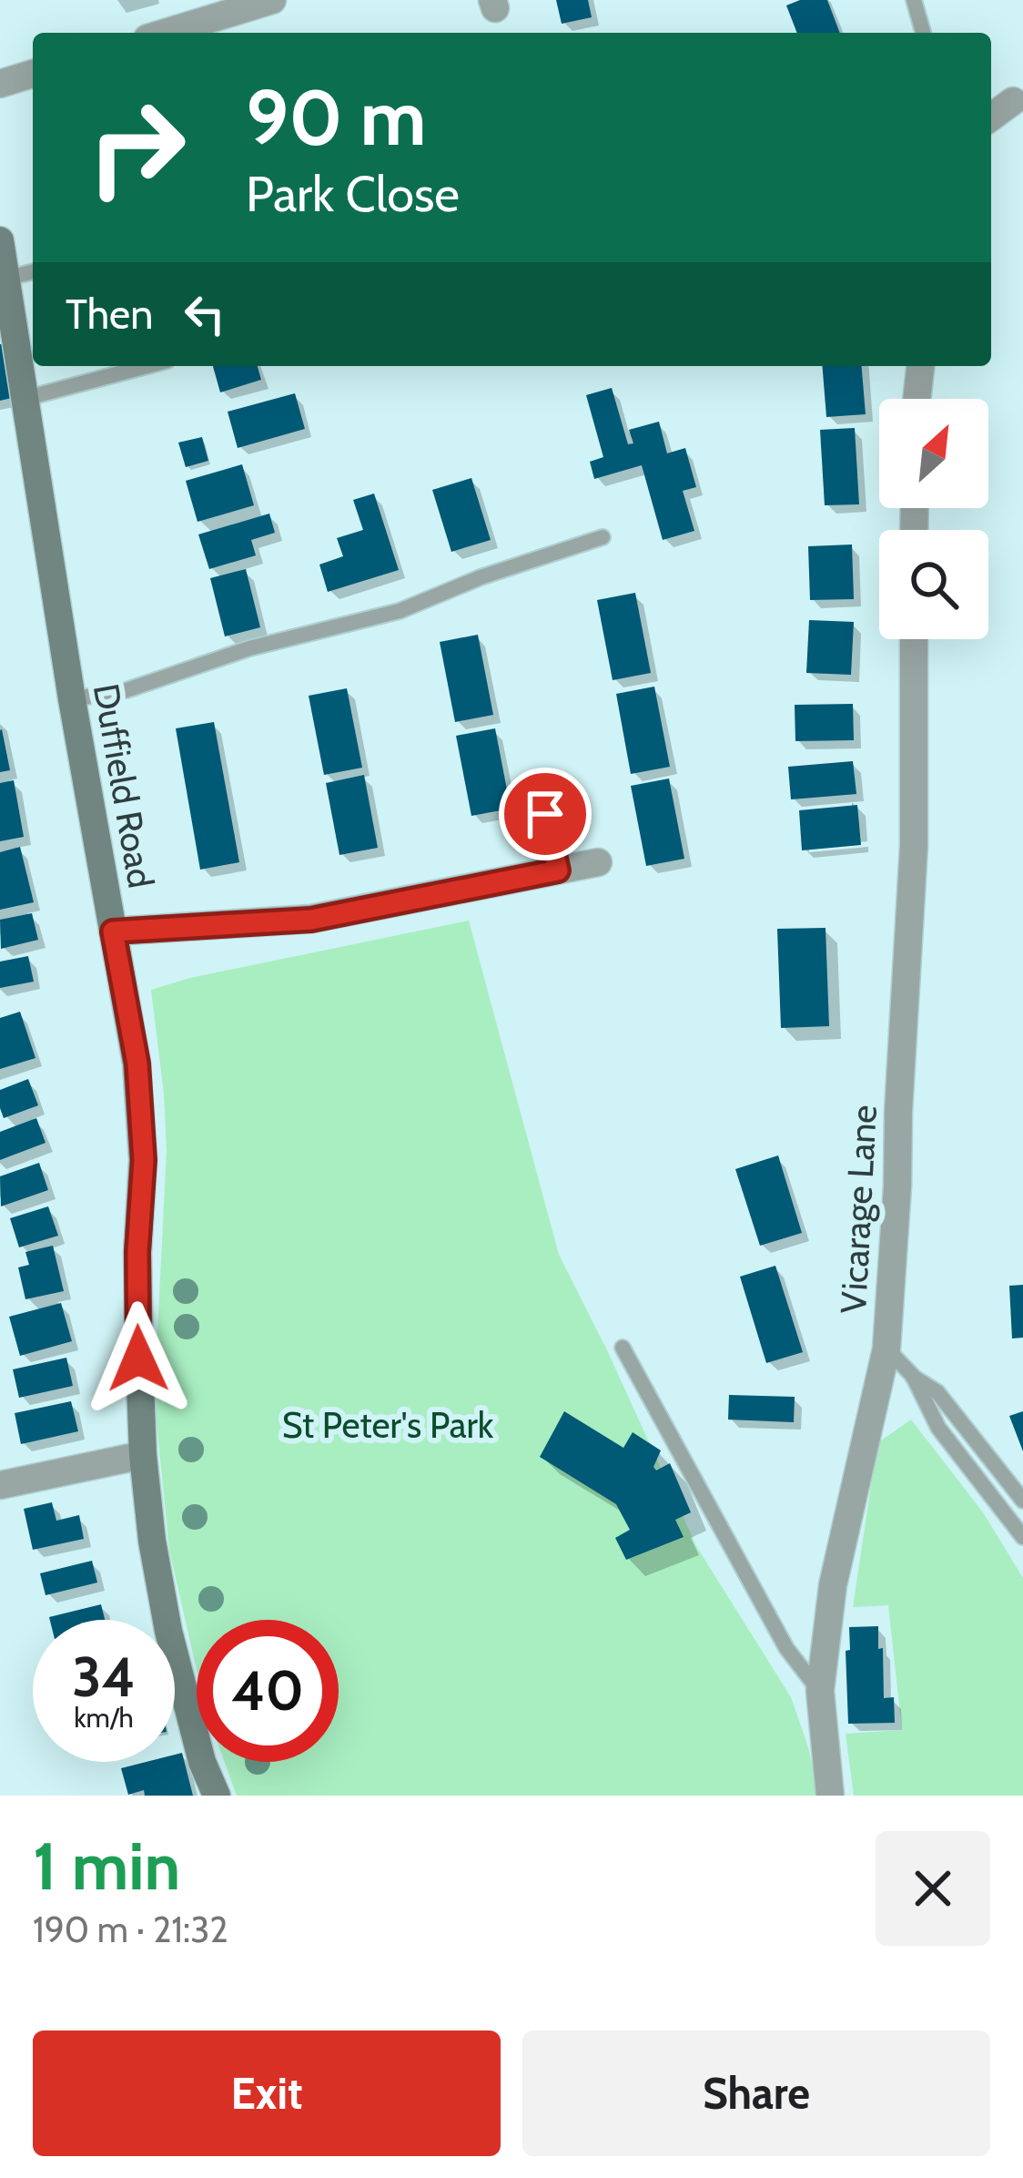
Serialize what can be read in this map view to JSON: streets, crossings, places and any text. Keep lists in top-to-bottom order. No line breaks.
{"streets":{"street":["Duffield Road","Vicarage Lane"]},"parks":["St Peter's Park"],"north":"top right","page":{"turn":["90 m","Park Close"],"then":"Then","speed":"34 km/h","limit":"40","heading":["1 min","190 m · 21:32"],"buttons":["Exit","Share"]}}
